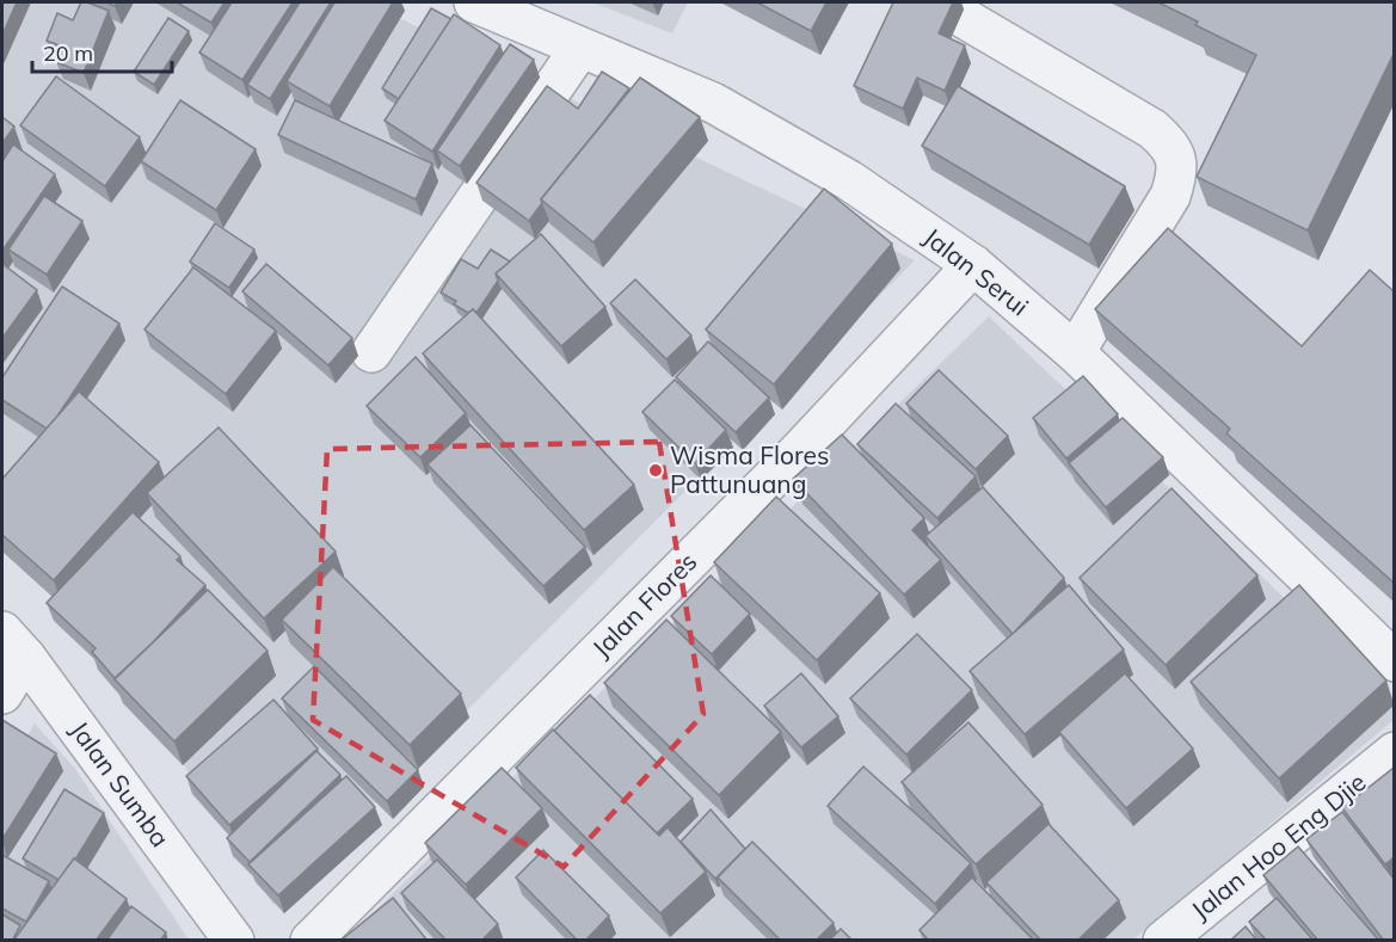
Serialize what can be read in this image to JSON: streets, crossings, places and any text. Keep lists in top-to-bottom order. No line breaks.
{"streets":{"street":["Jalan Serui","Jalan Flores","Jalan Sumba","Jalan Hoo Eng Djie"]},"crossings":[["Jalan Serui","Jalan Flores"]],"places":["Wisma Flores Pattunuang"],"scale_bar":"20 m"}
